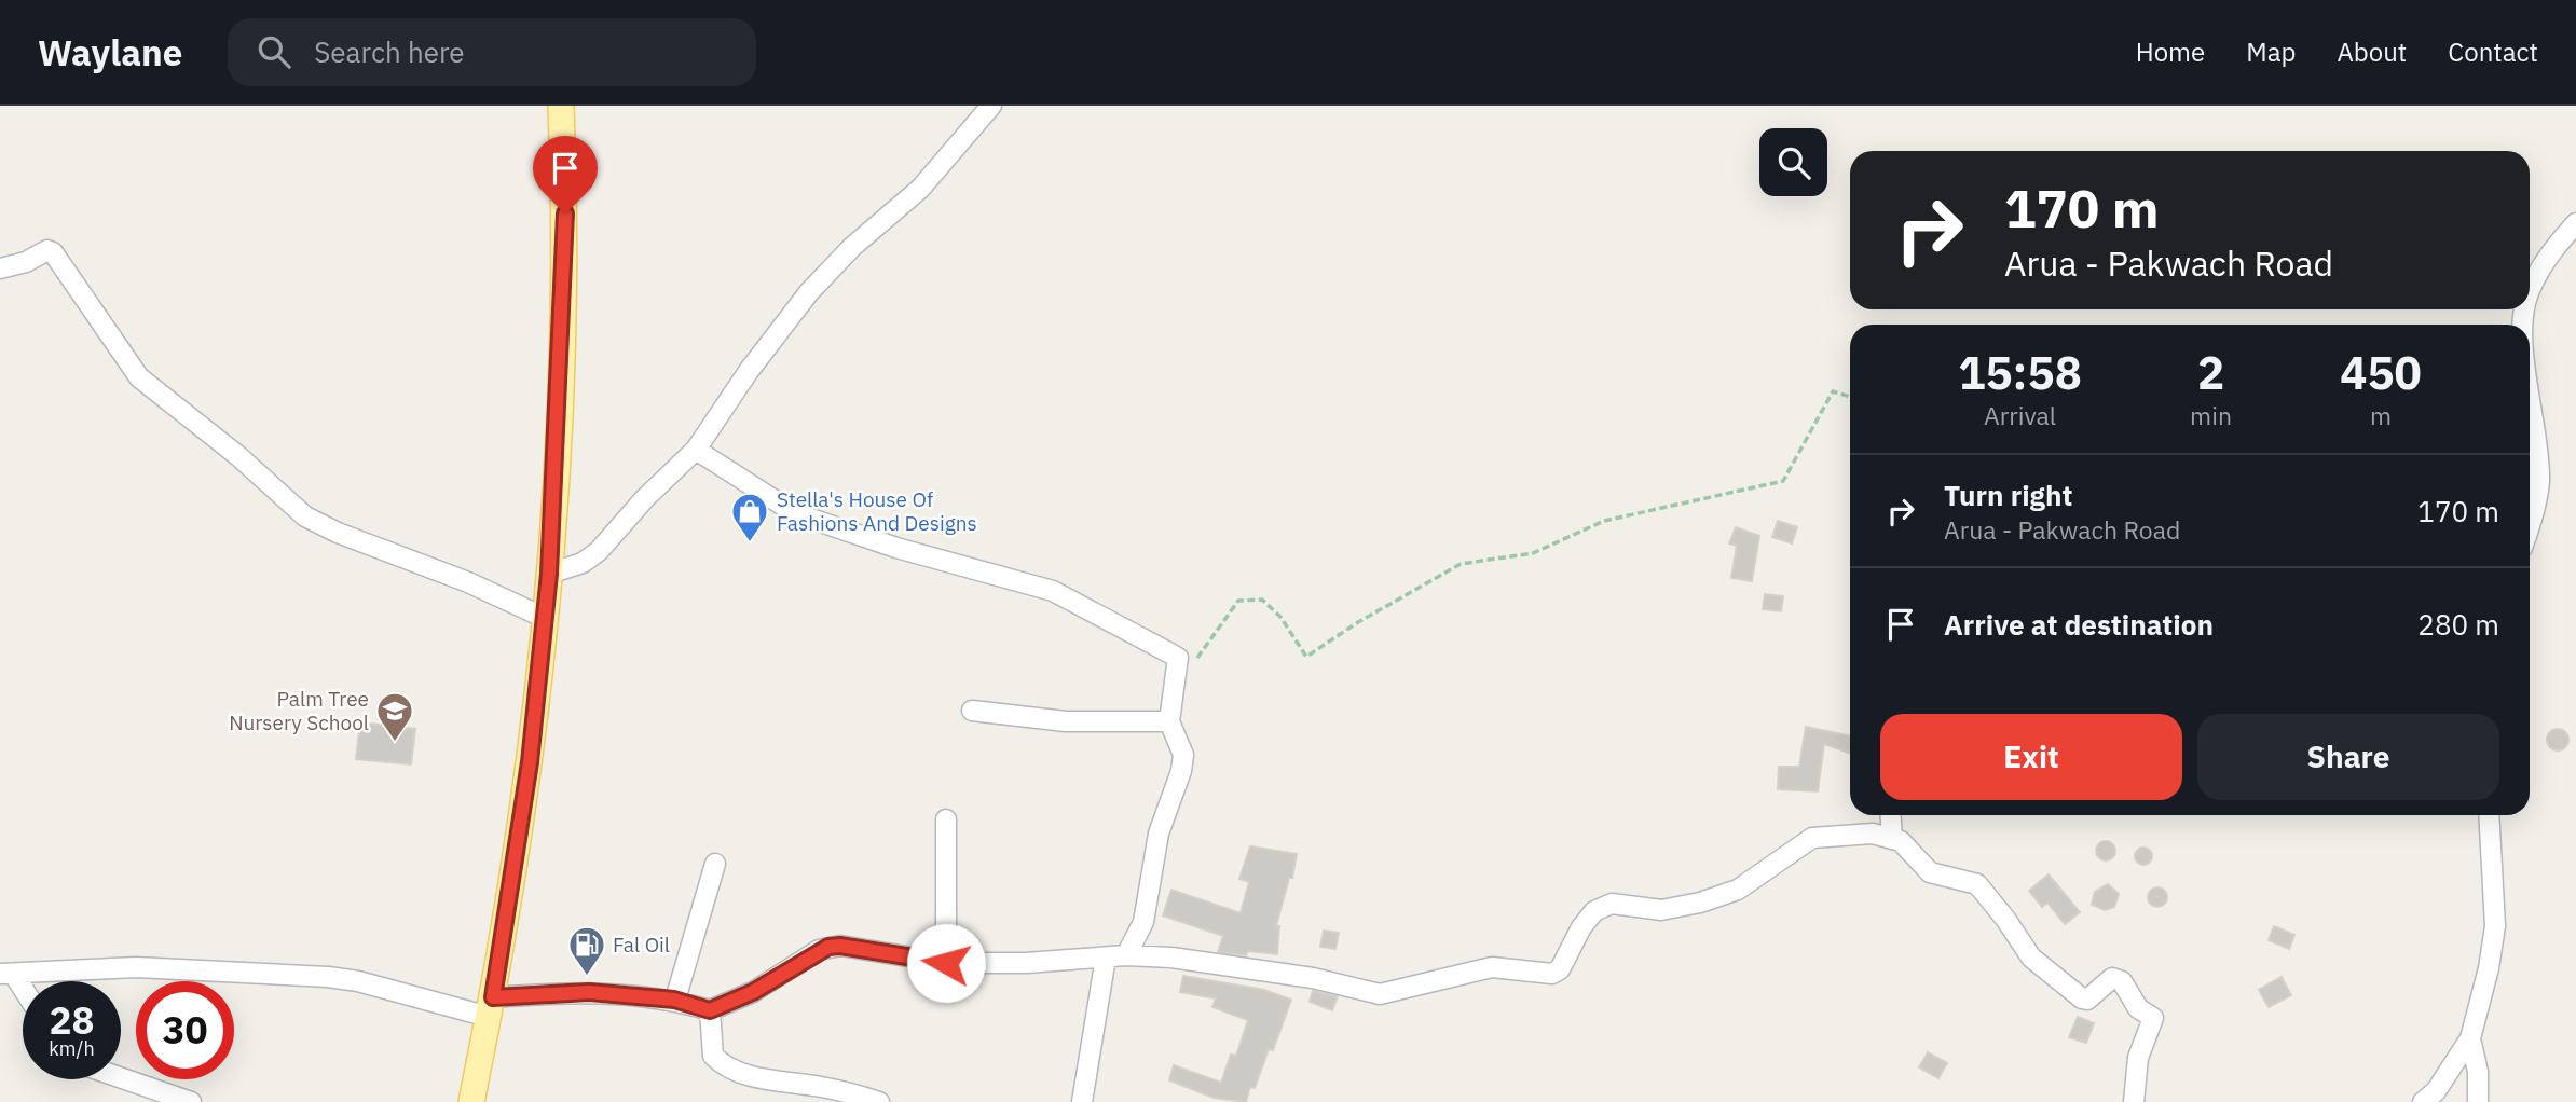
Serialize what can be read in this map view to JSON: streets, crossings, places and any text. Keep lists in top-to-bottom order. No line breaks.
{"places":{"shop":["Stella's House Of Fashions And Designs"],"school or university":["Palm Tree Nursery School"],"fuel station":["Fal Oil"]},"page":{"header":"Waylane","search":"Search here","nav":["Home","Map","About","Contact"],"turn":["170 m","Arua - Pakwach Road"],"eta":["15:58","Arrival","2","min","450","m"],"list":[{"name":"Turn right","note":"Arua - Pakwach Road","value":"170 m"},{"name":"Arrive at destination","value":"280 m"}],"buttons":["Exit","Share"],"speed":"28 km/h","limit":"30"}}
